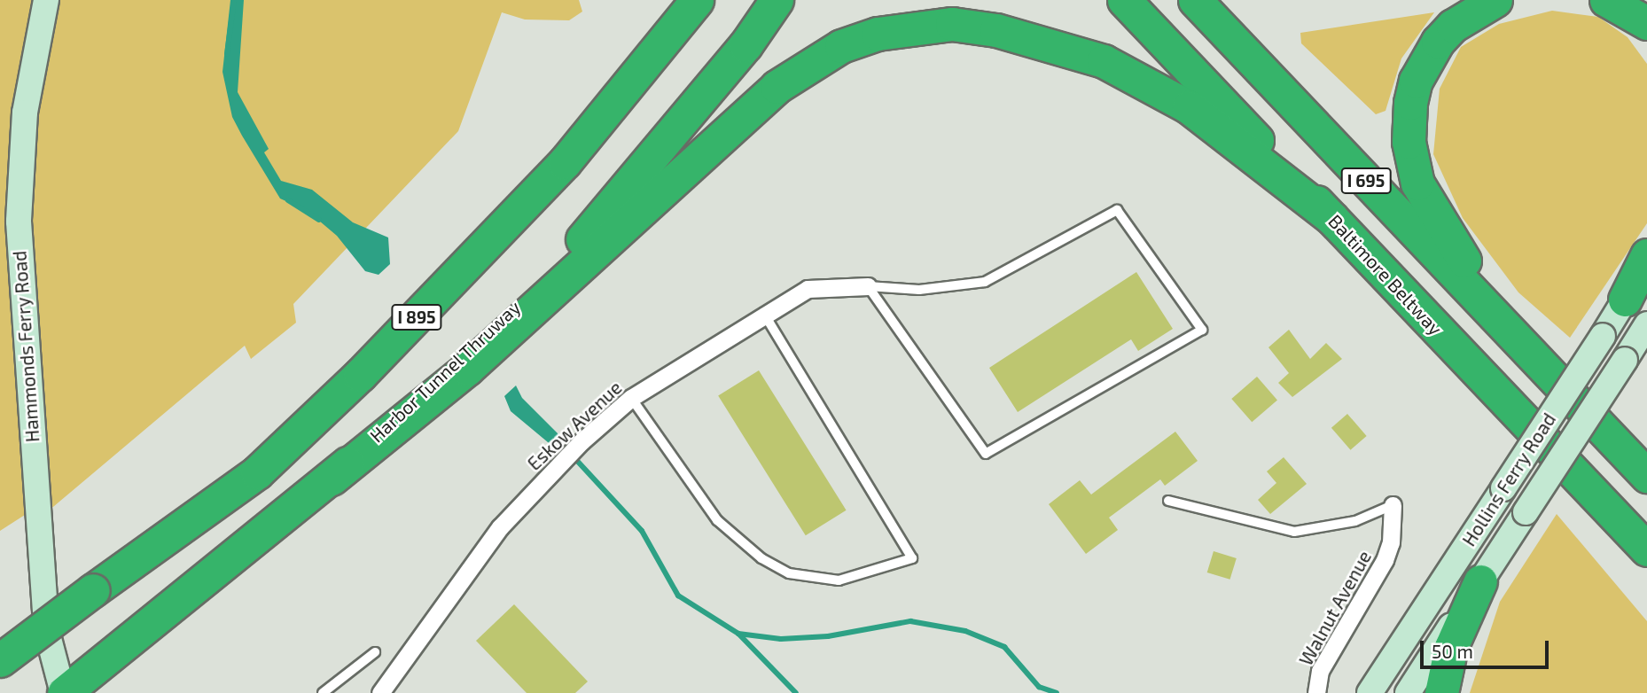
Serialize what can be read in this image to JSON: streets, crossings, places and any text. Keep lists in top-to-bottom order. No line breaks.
{"streets":{"highway":["I 695","Baltimore Beltway","I 895","Harbor Tunnel Thruway"],"street":["Hammonds Ferry Road","Eskow Avenue","Hollins Ferry Road","Walnut Avenue"]},"crossings":[["Hammonds Ferry Road","Harbor Tunnel Thruway"]],"scale_bar":"50 m"}
